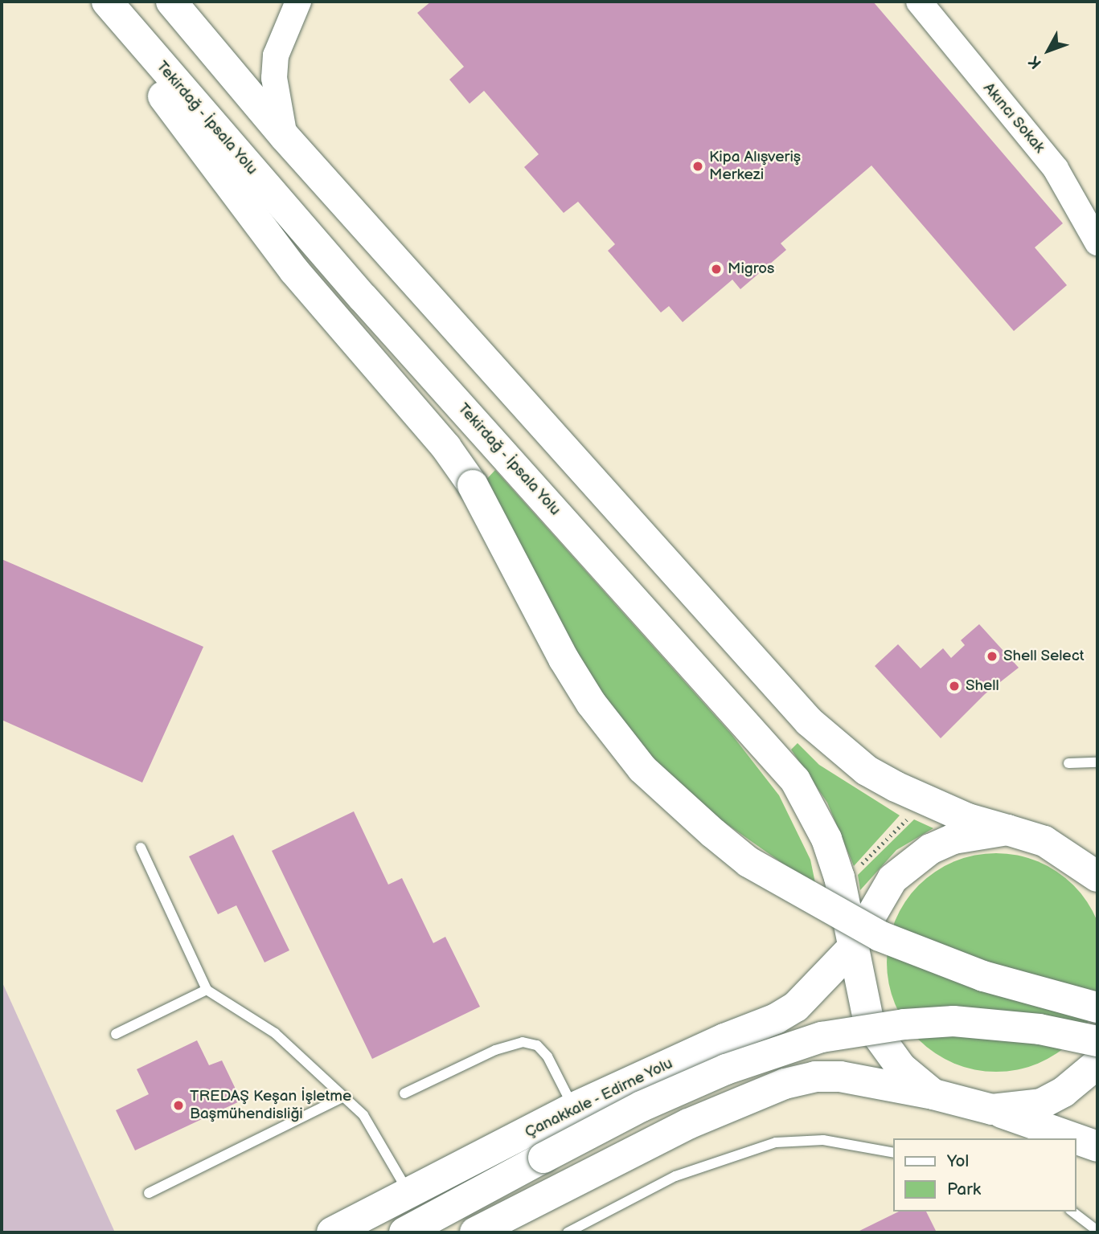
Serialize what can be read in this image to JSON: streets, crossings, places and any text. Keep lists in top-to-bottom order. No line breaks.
{"streets":{"highway":["Tekirdağ - İpsala Yolu","Çanakkale - Edirne Yolu"],"street":["Akıncı Sokak"]},"crossings":[["Tekirdağ - İpsala Yolu","Çanakkale - Edirne Yolu"]],"places":["Kipa Alışveriş Merkezi","Migros","Shell Select","Shell","TREDAŞ Keşan İşletme Başmühendisliği"],"legend":["Yol","Park"],"north":"bottom left"}
